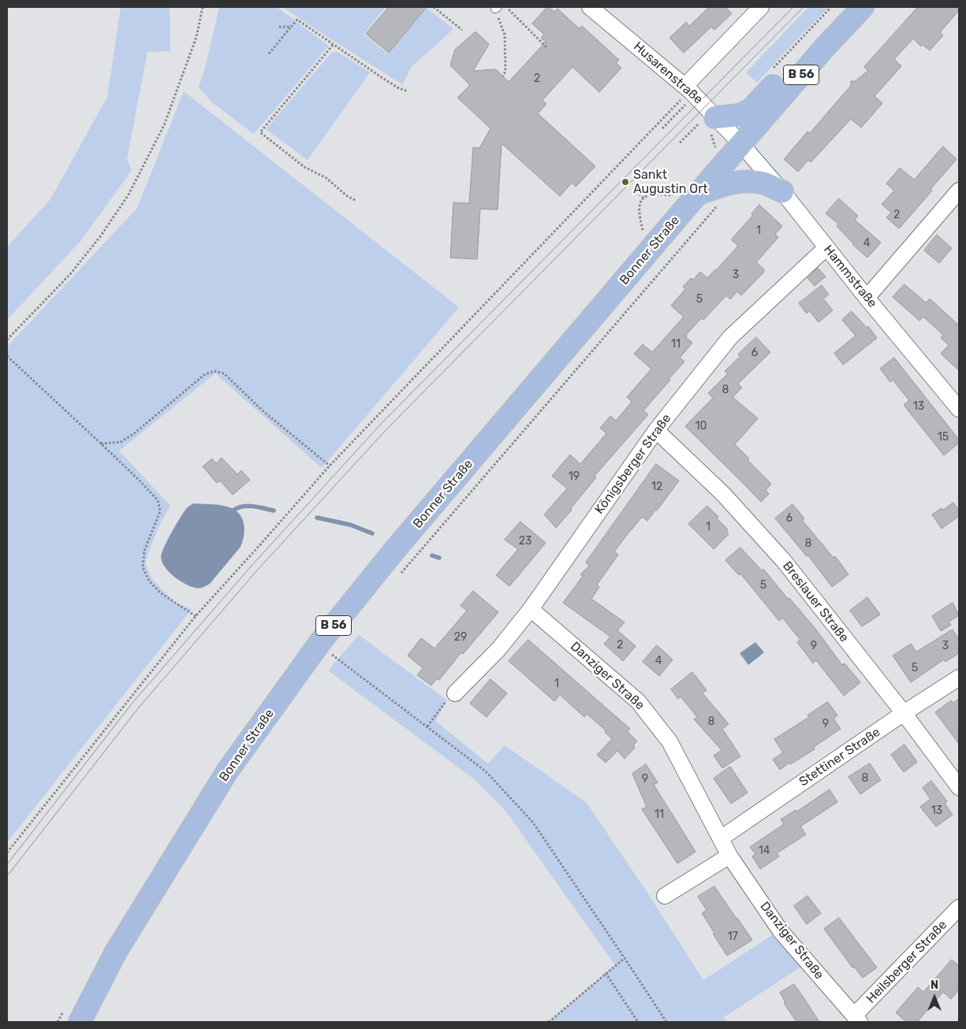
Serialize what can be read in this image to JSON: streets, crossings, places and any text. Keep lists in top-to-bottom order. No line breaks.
{"streets":{"main road":["B 56","Bonner Straße"],"street":["Husarenstraße","Hammstraße","Königsberger Straße","Breslauer Straße","Danziger Straße","Stettiner Straße","Heilsberger Straße"]},"crossings":[["Husarenstraße","Bonner Straße"],["Husarenstraße","Hammstraße"],["Bonner Straße","Hammstraße"],["Hammstraße","Königsberger Straße"],["Königsberger Straße","Breslauer Straße"],["Königsberger Straße","Danziger Straße"],["Breslauer Straße","Stettiner Straße"],["Danziger Straße","Stettiner Straße"],["Danziger Straße","Heilsberger Straße"]],"places":["Sankt Augustin Ort"],"house_numbers":["2","2","1","4","3","5","11","6","8","13","10","15","19","12","6","1","23","8","5","29","2","9","3","4","5","1","8","9","8","9","13","11","14","17"],"north":"top"}
